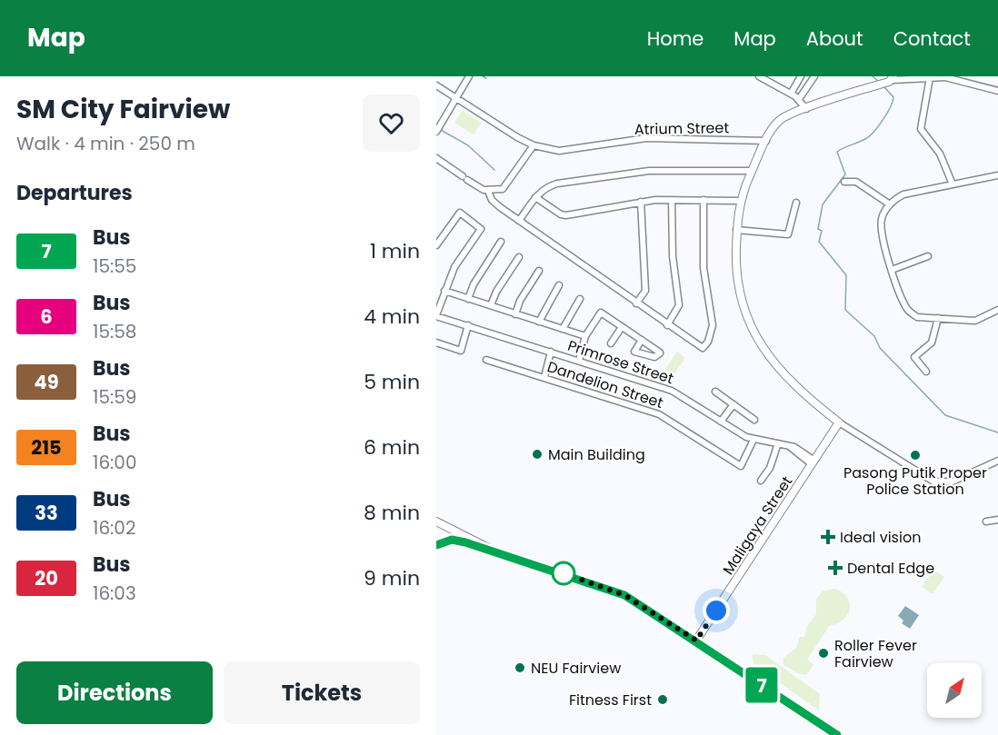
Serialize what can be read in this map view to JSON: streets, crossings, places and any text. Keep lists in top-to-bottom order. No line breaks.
{"streets":{"main road":["Maligaya Street"],"street":["Atrium Street","Primrose Street","Dandelion Street"]},"crossings":[["Primrose Street","Dandelion Street"],["Primrose Street","Maligaya Street"]],"places":{"other":["Main Building","Pasong Putik Proper Police Station","Roller Fever Fairview","NEU Fairview","Fitness First"],"health":["Ideal vision","Dental Edge"]},"lines":["bus line 7"],"north":"top right","page":{"header":"Map","nav":["Home","Map","About","Contact"],"heading":[["SM City Fairview","Walk · 4 min · 250 m"],"Departures"],"on_map":"7","list":[{"mark":"7","name":"Bus","note":"15:55","value":"1 min"},{"mark":"6","name":"Bus","note":"15:58","value":"4 min"},{"mark":"49","name":"Bus","note":"15:59","value":"5 min"},{"mark":"215","name":"Bus","note":"16:00","value":"6 min"},{"mark":"33","name":"Bus","note":"16:02","value":"8 min"},{"mark":"20","name":"Bus","note":"16:03","value":"9 min"}],"buttons":["Directions","Tickets"]}}
